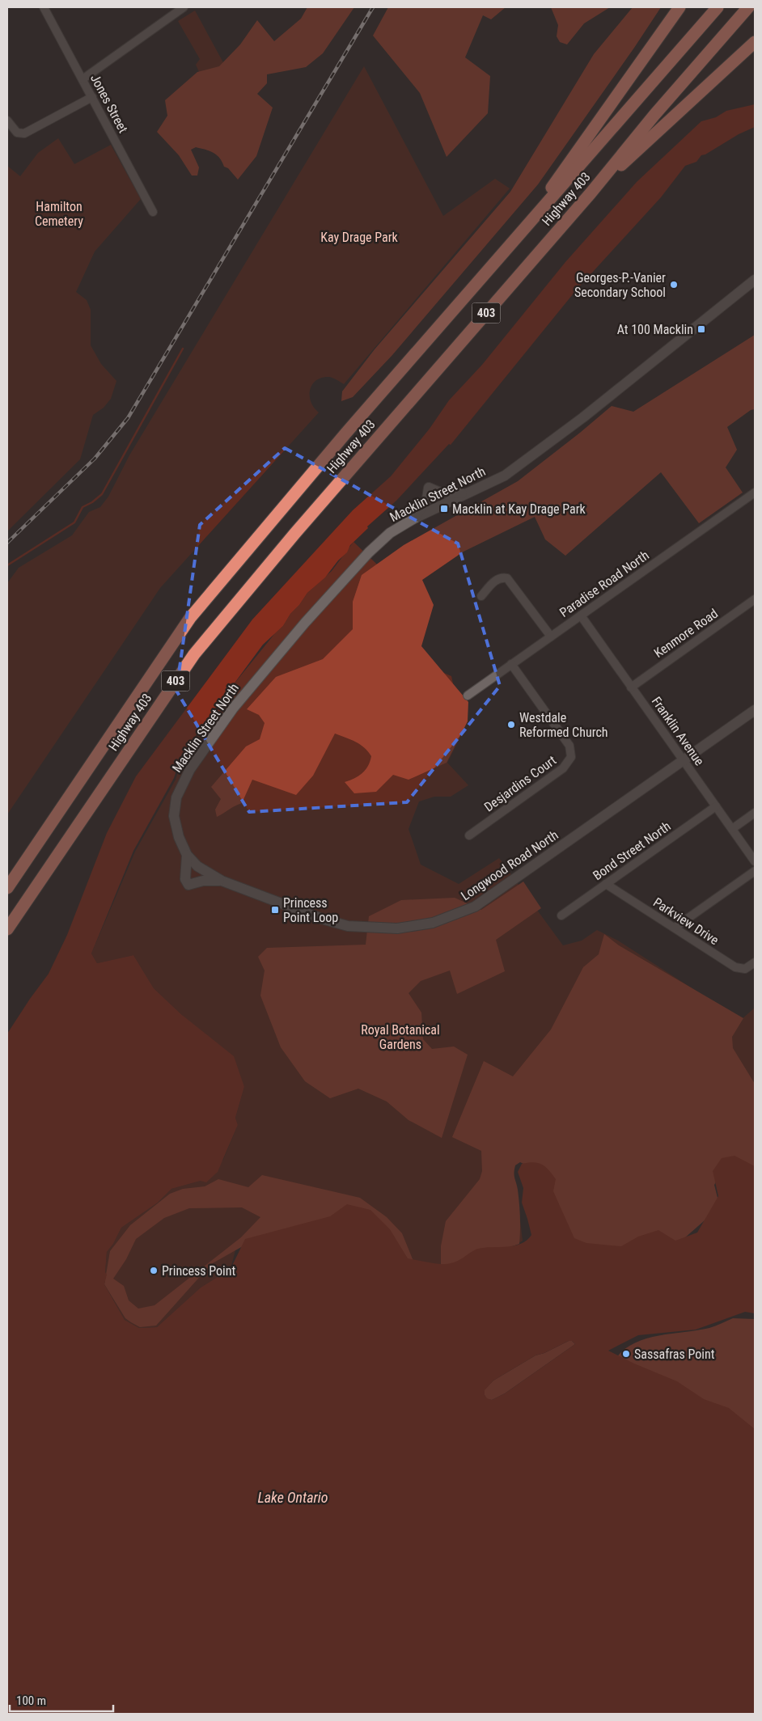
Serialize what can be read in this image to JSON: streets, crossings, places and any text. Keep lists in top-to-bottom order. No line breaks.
{"streets":{"highway":["Highway 403","403"],"street":["Jones Street","Macklin Street North","Paradise Road North","Kenmore Road","Franklin Avenue","Desjardins Court","Bond Street North","Longwood Road North","Parkview Drive"]},"crossings":[["Macklin Street North","Longwood Road North"],["Paradise Road North","Franklin Avenue"],["Paradise Road North","Desjardins Court"],["Kenmore Road","Franklin Avenue"],["Franklin Avenue","Bond Street North"],["Franklin Avenue","Longwood Road North"],["Bond Street North","Parkview Drive"]],"water":["Lake Ontario"],"parks":["Hamilton Cemetery","Kay Drage Park","Royal Botanical Gardens"],"places":{"other":["Georges-P.-Vanier Secondary School","Westdale Reformed Church","Princess Point","Sassafras Point"],"transit":["At 100 Macklin","Macklin at Kay Drage Park","Princess Point Loop"]},"scale_bar":"100 m"}
